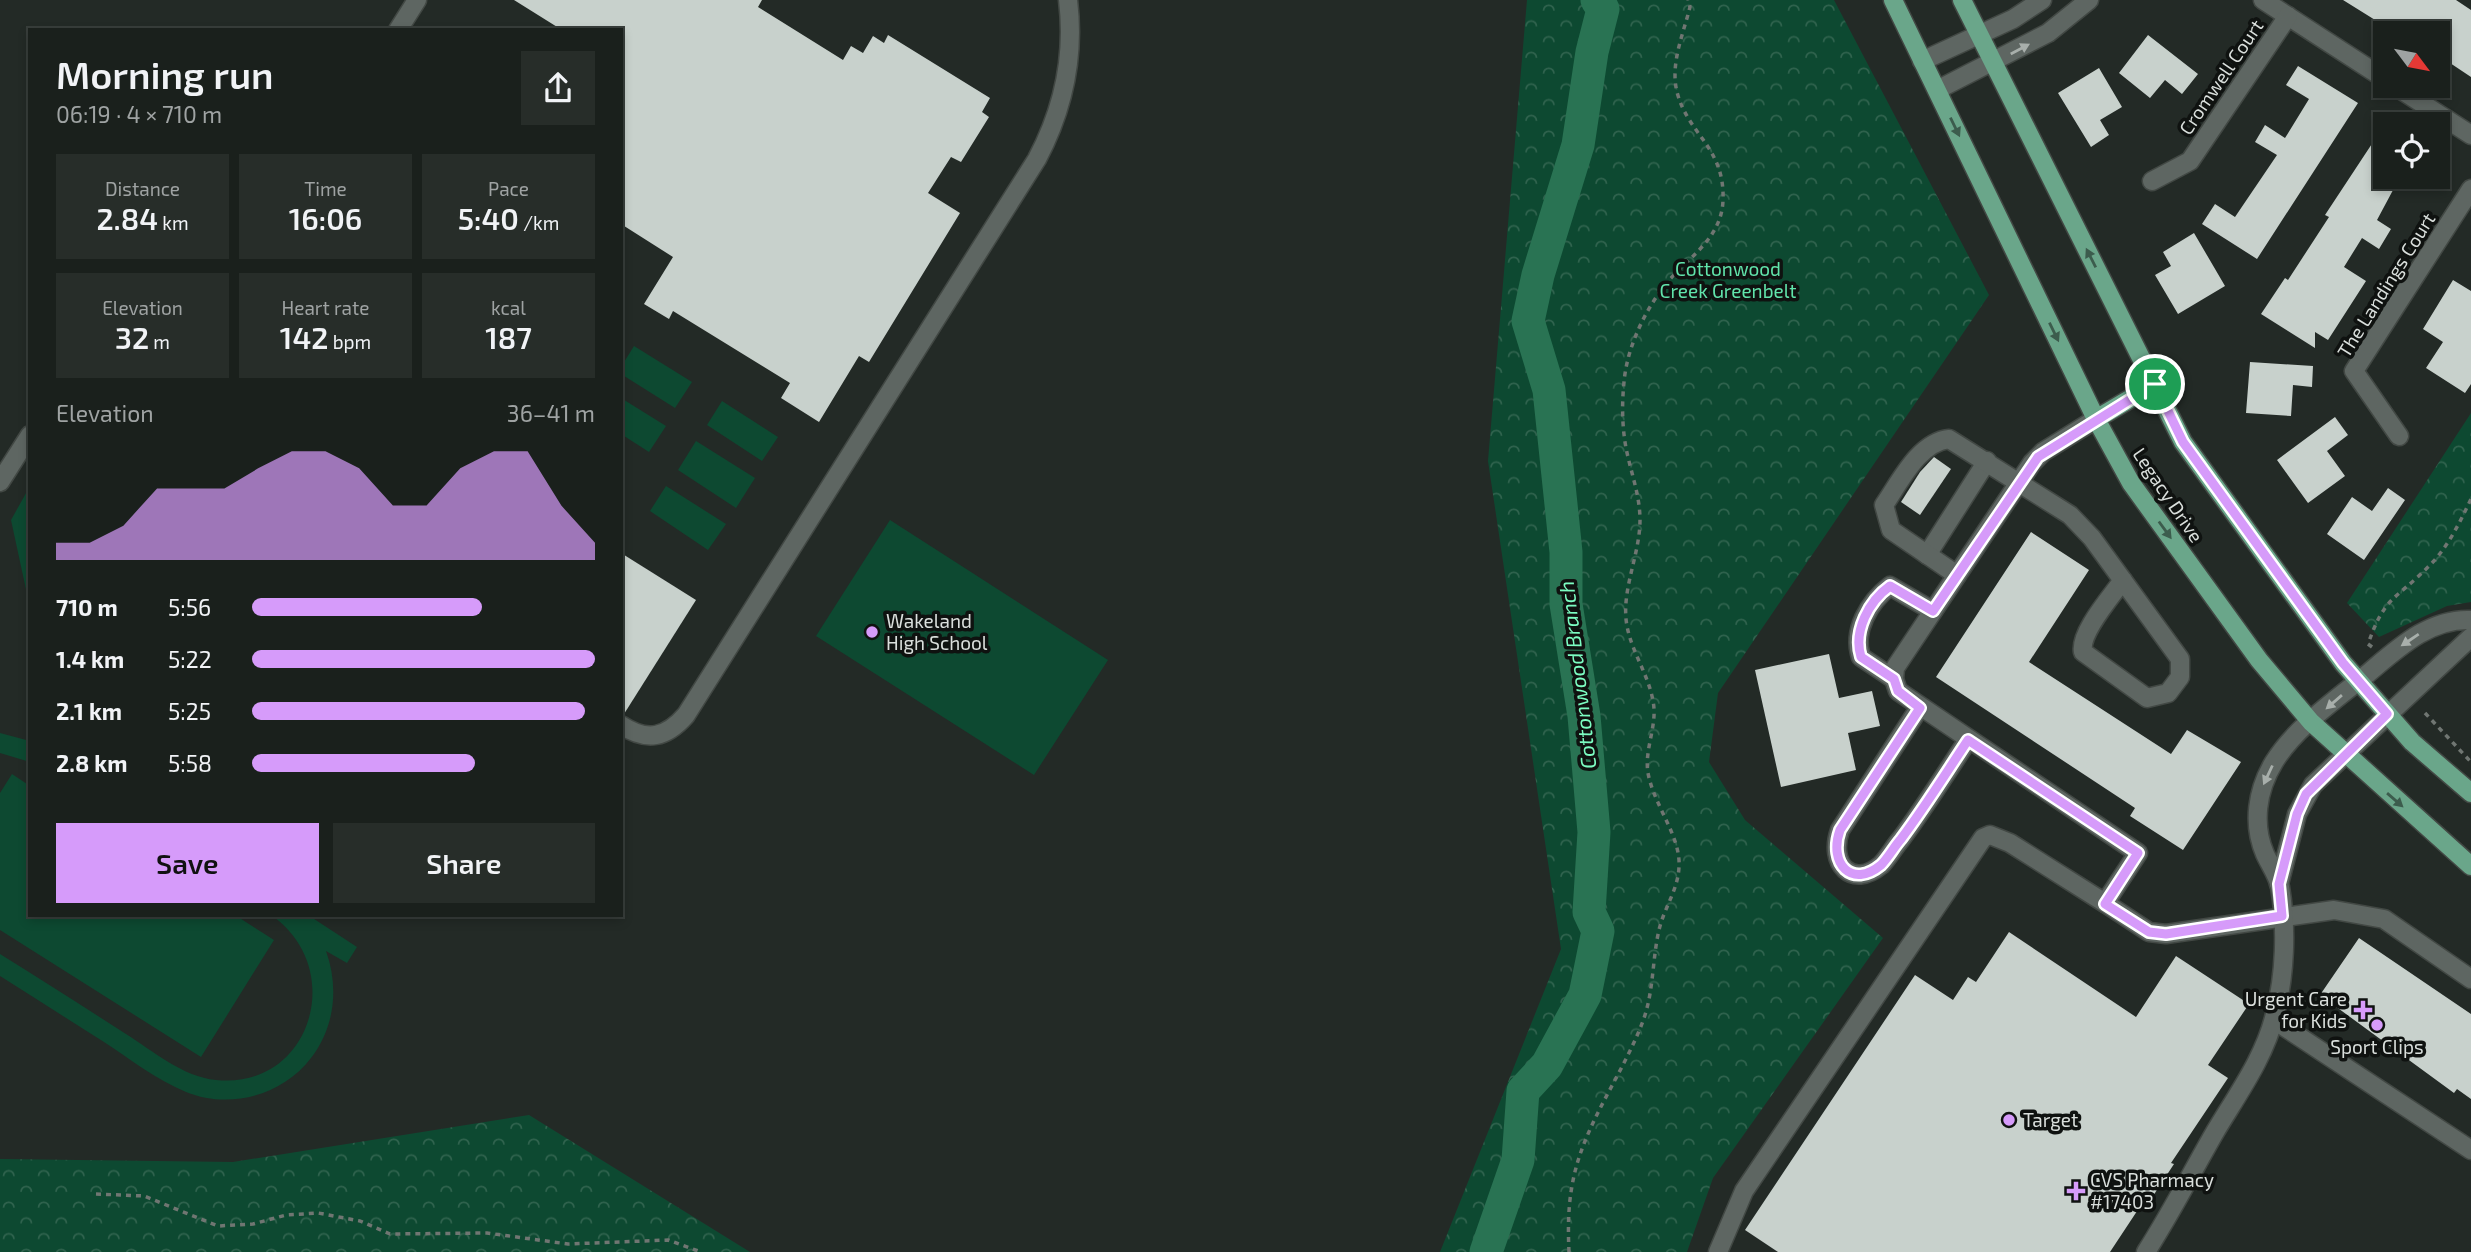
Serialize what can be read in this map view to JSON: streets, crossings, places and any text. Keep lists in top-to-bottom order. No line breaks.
{"streets":{"main road":["Legacy Drive"],"street":["Cromwell Court","The Landings Court"]},"water":["Cottonwood Branch"],"parks":["Cottonwood Creek Greenbelt"],"places":{"other":["Wakeland High School","Sport Clips","Target"],"health":["Urgent Care for Kids","CVS Pharmacy #17403"]},"north":"bottom right","page":{"heading":["Morning run","06:19 · 4 × 710 m"],"stats":[["Distance","2.84 km"],["Time","16:06"],["Pace","5:40 /km"],["Elevation","32 m"],["Heart rate","142 bpm"],["kcal","187"]],"chart":["Elevation","36–41 m"],"list":[{"name":"710 m","note":"5:56"},{"name":"1.4 km","note":"5:22"},{"name":"2.1 km","note":"5:25"},{"name":"2.8 km","note":"5:58"}],"buttons":["Save","Share"]}}
